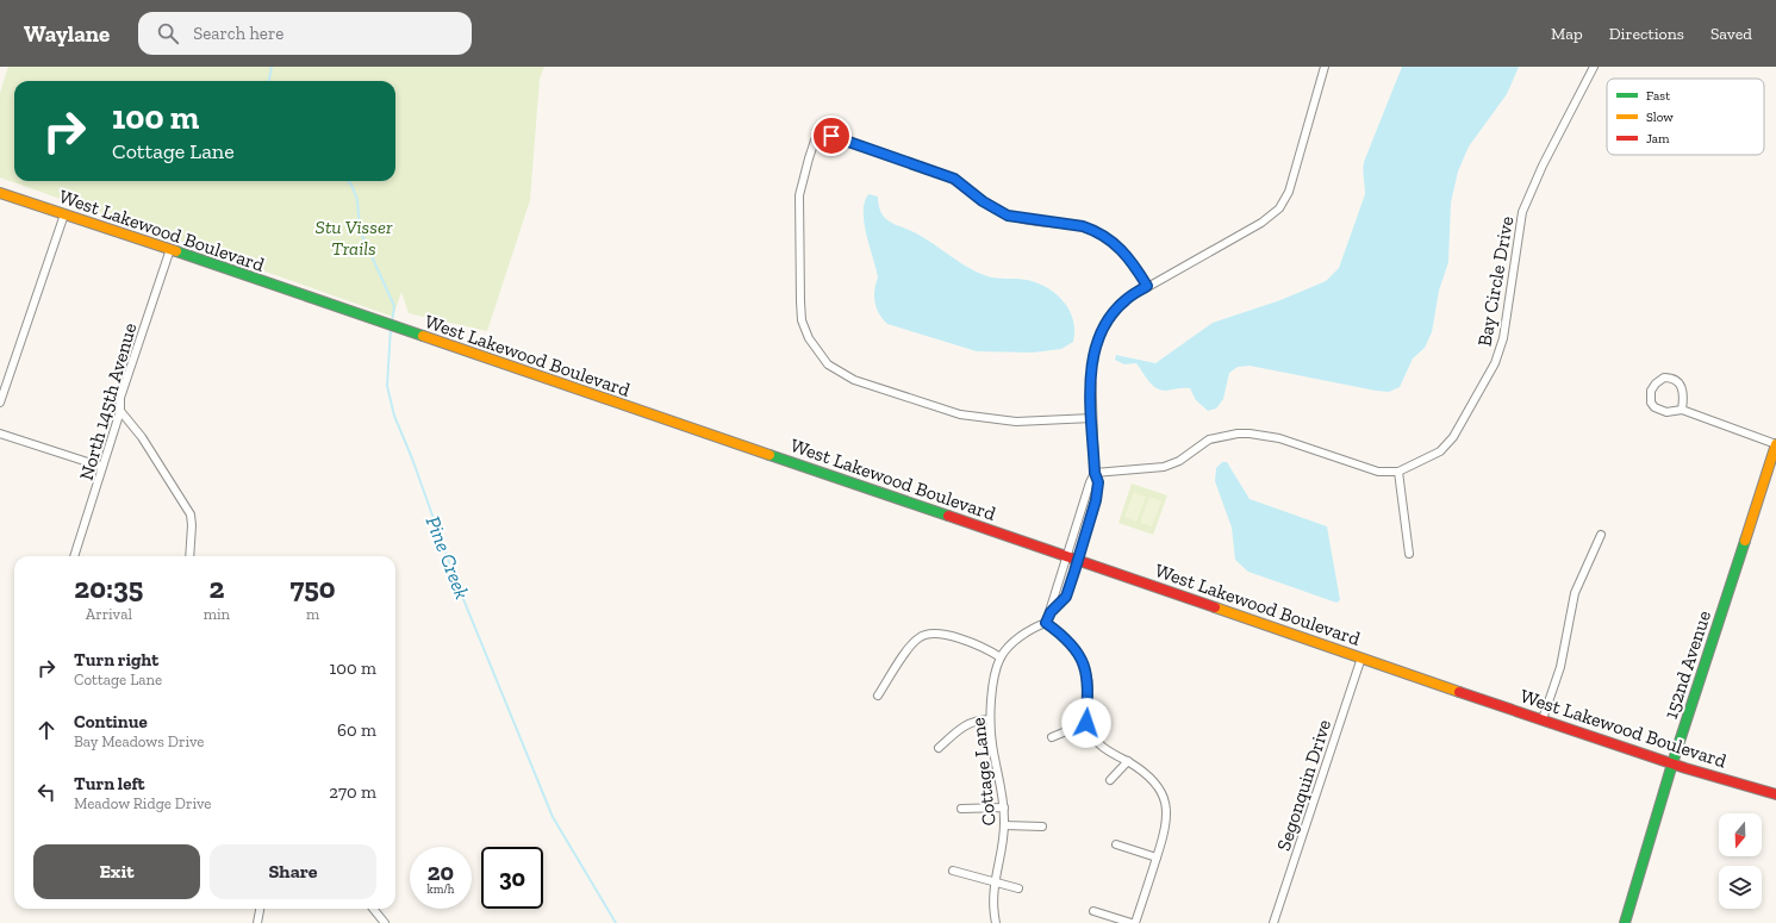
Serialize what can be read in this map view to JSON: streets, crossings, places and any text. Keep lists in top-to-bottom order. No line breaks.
{"streets":{"street":["West Lakewood Boulevard","Bay Circle Drive","North 145th Avenue","152nd Avenue","Cottage Lane","Segonquin Drive"]},"crossings":[["West Lakewood Boulevard","North 145th Avenue"],["West Lakewood Boulevard","152nd Avenue"],["West Lakewood Boulevard","Segonquin Drive"]],"water":["Pine Creek"],"parks":["Stu Visser Trails"],"legend":["Fast","Slow","Jam"],"north":"bottom","page":{"header":"Waylane","search":"Search here","nav":["Map","Directions","Saved"],"turn":["100 m","Cottage Lane"],"eta":["20:35","Arrival","2","min","750","m"],"list":[{"name":"Turn right","note":"Cottage Lane","value":"100 m"},{"name":"Continue","note":"Bay Meadows Drive","value":"60 m"},{"name":"Turn left","note":"Meadow Ridge Drive","value":"270 m"}],"buttons":["Exit","Share"],"speed":"20 km/h","limit":"30"}}
